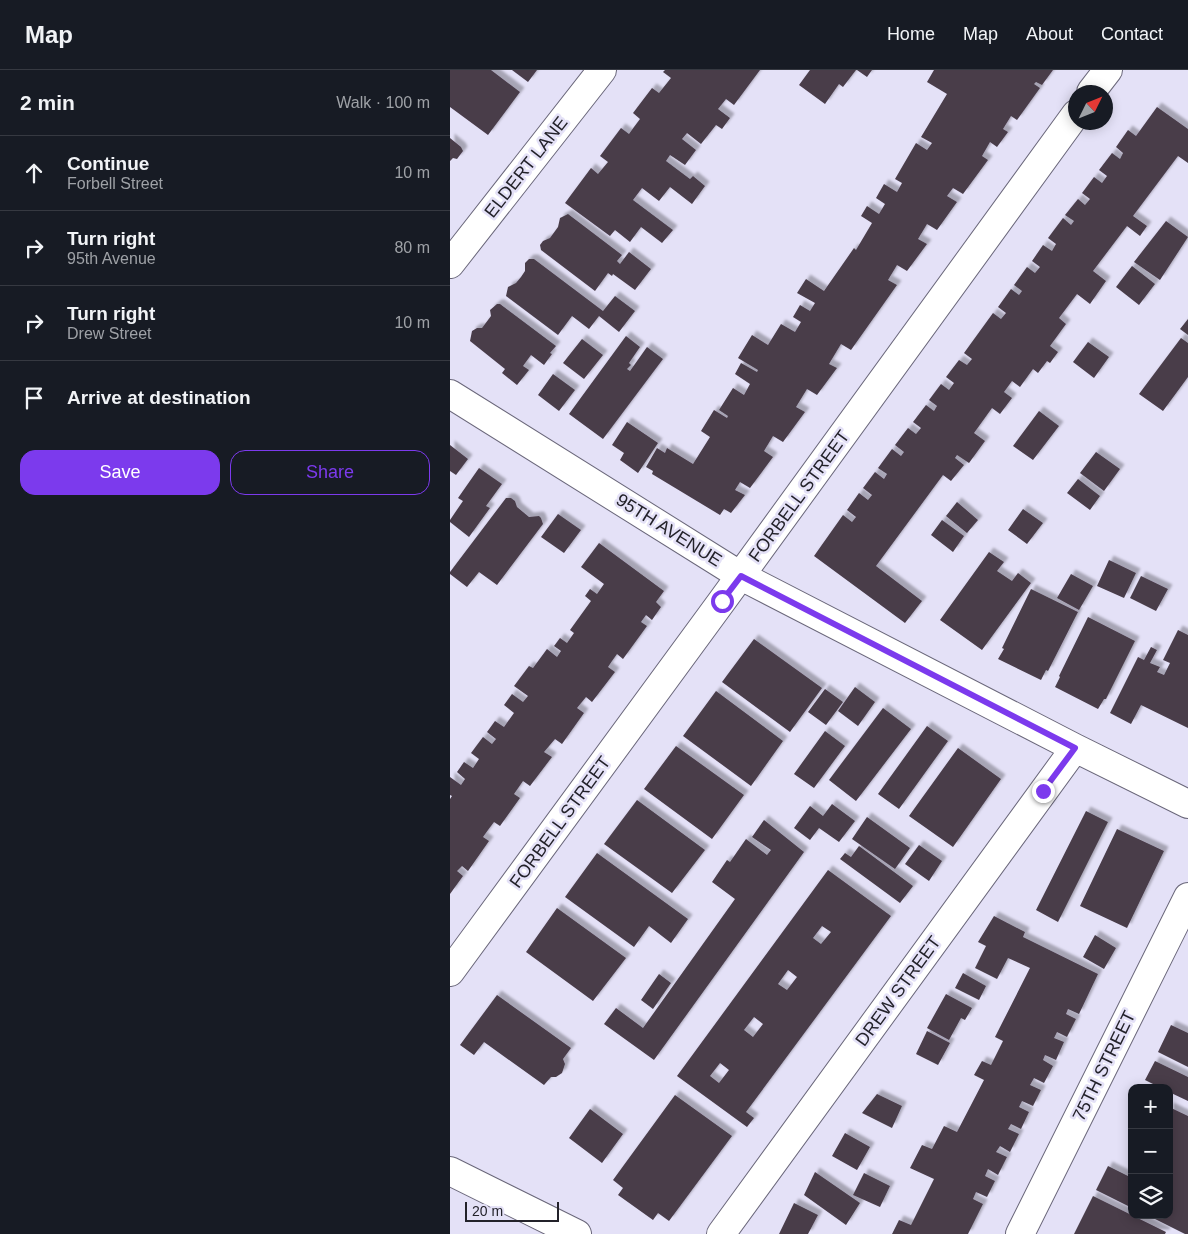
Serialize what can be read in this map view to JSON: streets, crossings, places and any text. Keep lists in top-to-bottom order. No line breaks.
{"streets":{"street":["ELDERT LANE","FORBELL STREET","95TH AVENUE","DREW STREET","75TH STREET"]},"crossings":[["FORBELL STREET","95TH AVENUE"],["95TH AVENUE","DREW STREET"]],"scale_bar":"20 m","north":"top right","page":{"header":"Map","nav":["Home","Map","About","Contact"],"heading":["2 min","Walk · 100 m"],"list":[["Continue","Forbell Street","10 m"],["Turn right","95th Avenue","80 m"],["Turn right","Drew Street","10 m"],"Arrive at destination"],"buttons":["Save","Share"],"map_buttons":["+","−"],"scale":"20 m"}}
